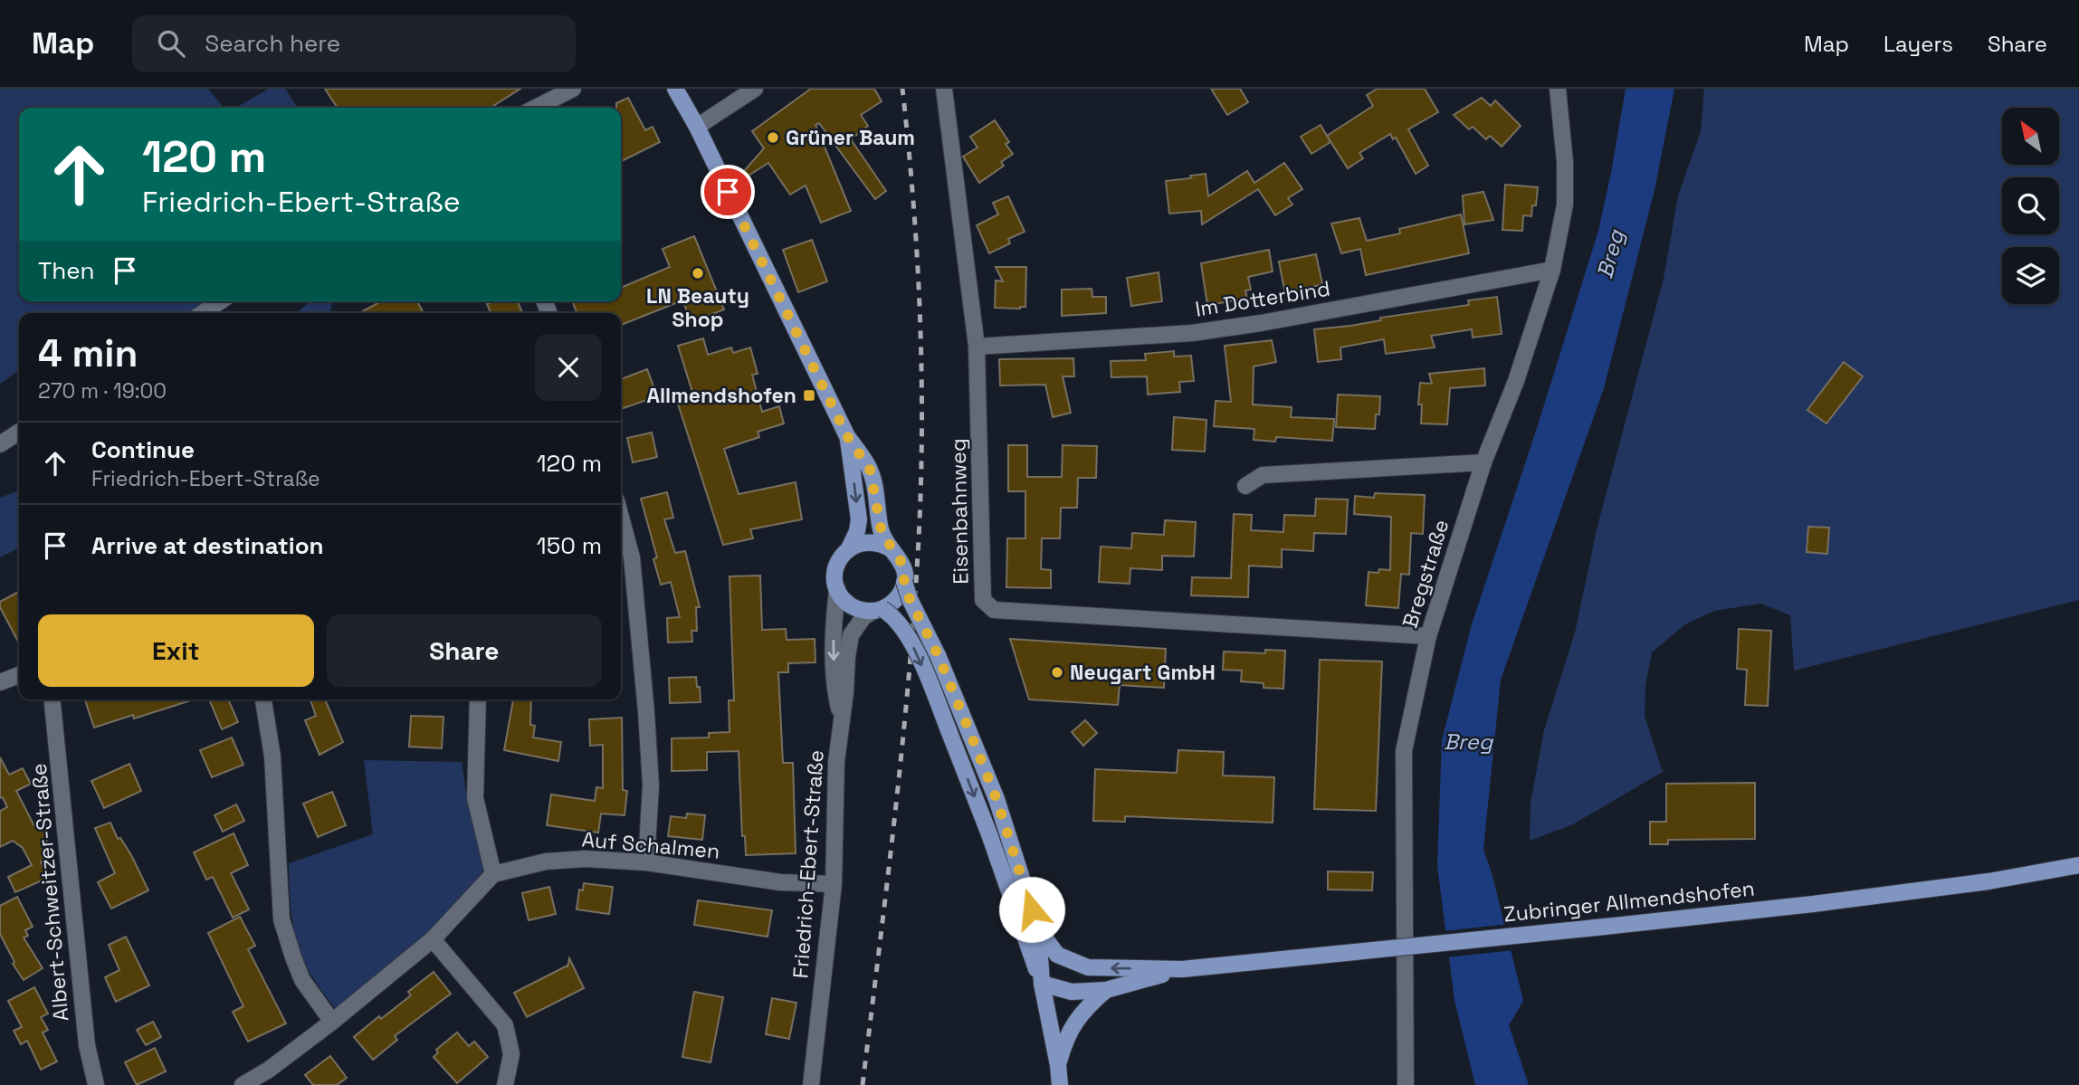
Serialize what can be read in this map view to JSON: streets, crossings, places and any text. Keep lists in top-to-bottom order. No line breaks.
{"streets":{"main road":["Friedrich-Ebert-Straße","Zubringer Allmendshofen"],"street":["Im Dotterbind","Eisenbahnweg","Bregstraße","Auf Schalmen","Albert-Schweitzer-Straße"]},"crossings":[["Im Dotterbind","Eisenbahnweg"],["Im Dotterbind","Bregstraße"],["Eisenbahnweg","Bregstraße"],["Auf Schalmen","Friedrich-Ebert-Straße"]],"water":["Breg"],"places":{"other":["Grüner Baum","LN Beauty Shop","Neugart GmbH"],"transit":["Allmendshofen"]},"north":"top left","page":{"header":"Map","search":"Search here","nav":["Map","Layers","Share"],"turn":["120 m","Friedrich-Ebert-Straße"],"then":"Then","heading":["4 min","270 m · 19:00"],"list":[{"name":"Continue","note":"Friedrich-Ebert-Straße","value":"120 m"},{"name":"Arrive at destination","value":"150 m"}],"buttons":["Exit","Share"]}}
